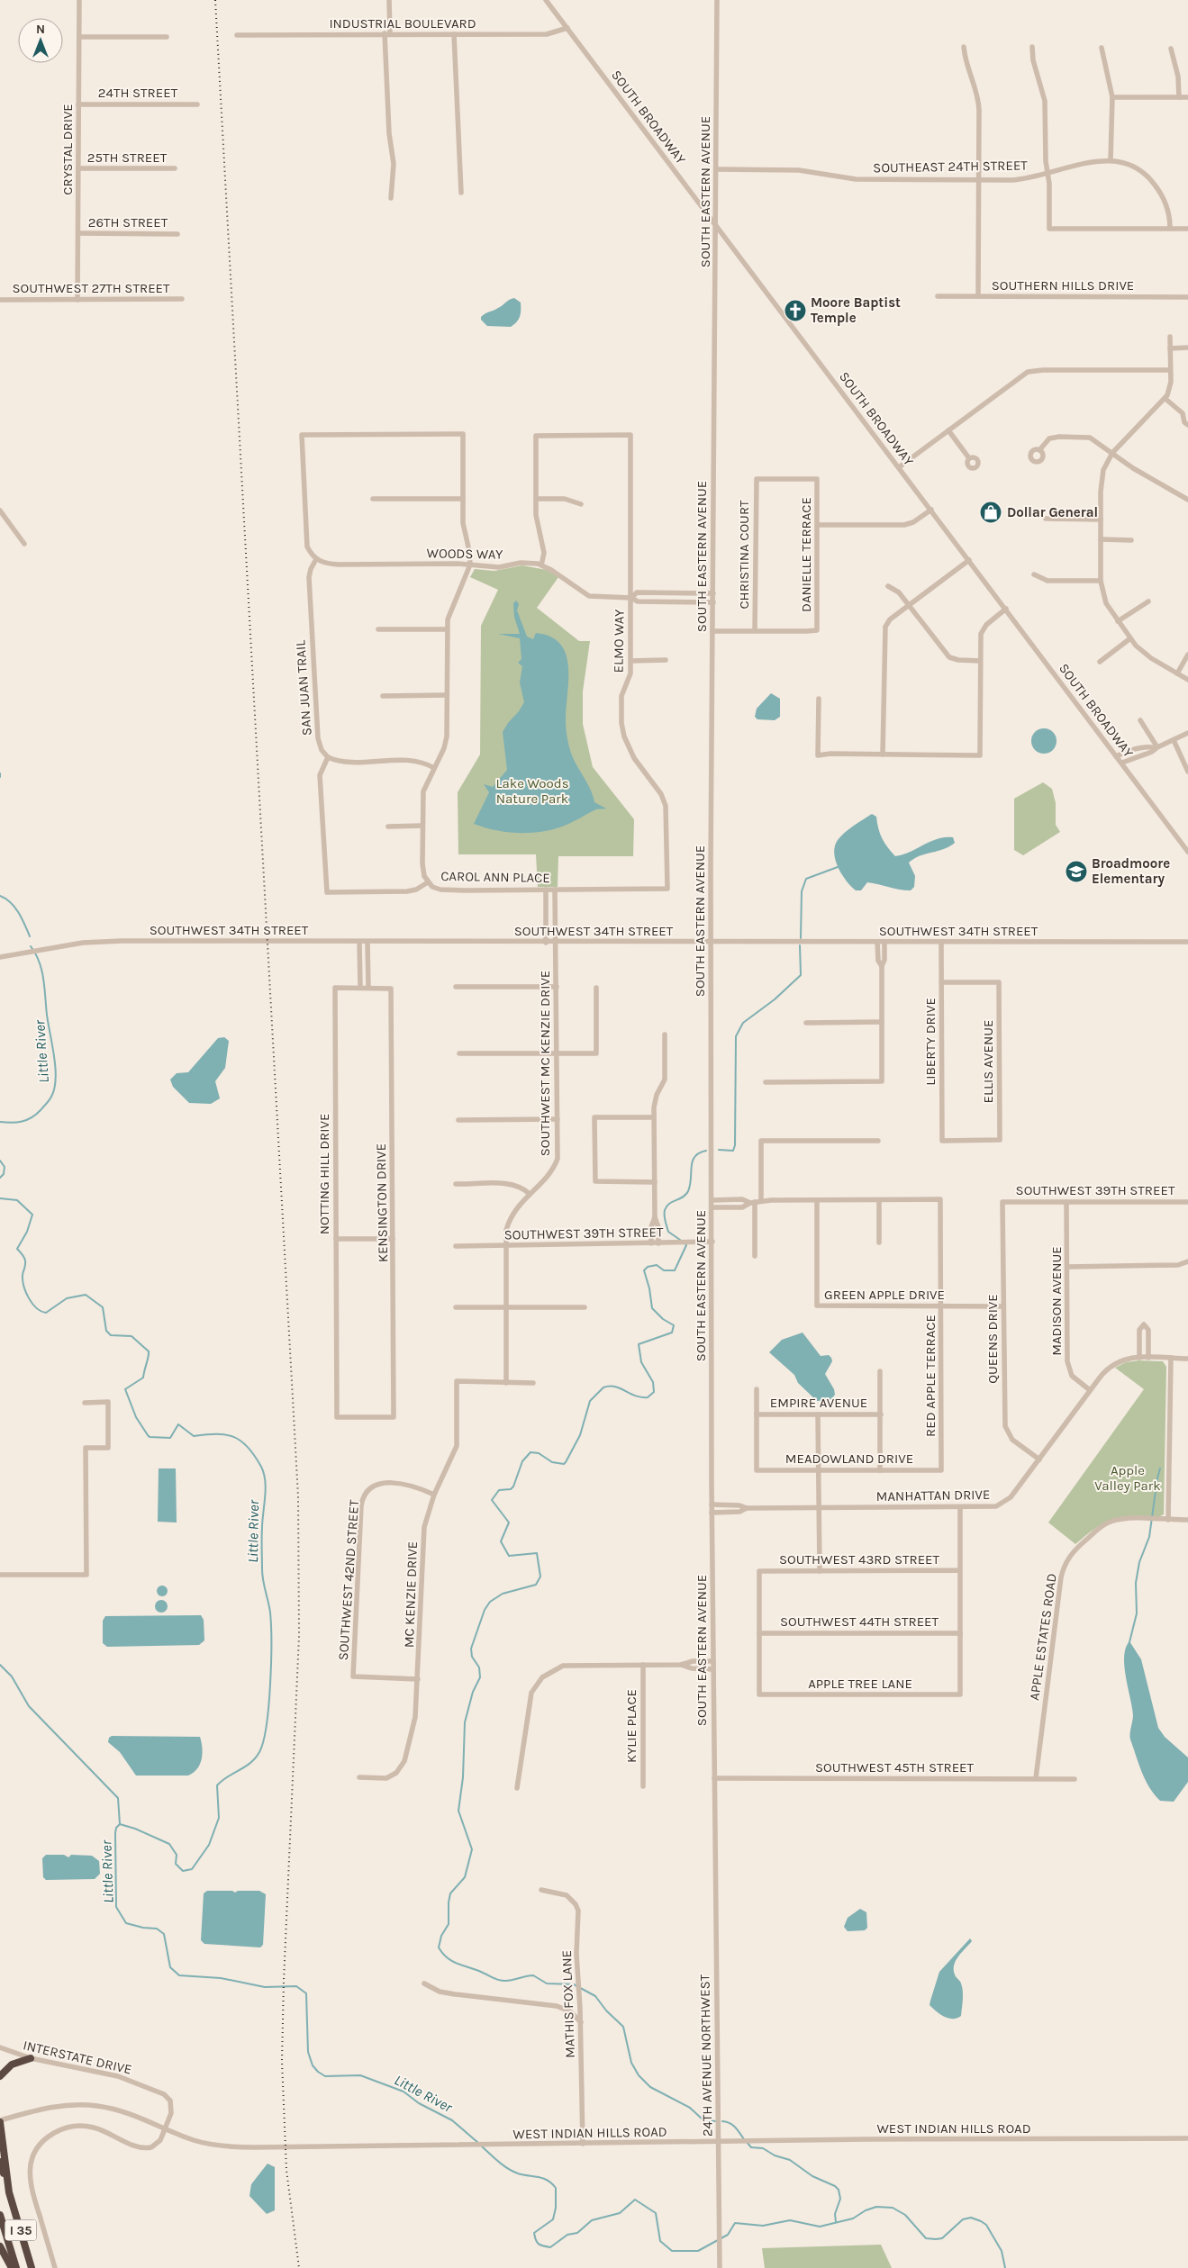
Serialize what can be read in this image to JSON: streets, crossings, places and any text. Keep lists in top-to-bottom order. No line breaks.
{"streets":{"highway":["I 35"],"street":["INDUSTRIAL BOULEVARD","24TH STREET","SOUTH BROADWAY","CRYSTAL DRIVE","25TH STREET","SOUTHEAST 24TH STREET","SOUTH EASTERN AVENUE","26TH STREET","SOUTHERN HILLS DRIVE","SOUTHWEST 27TH STREET","WOODS WAY","CHRISTINA COURT","DANIELLE TERRACE","ELMO WAY","SAN JUAN TRAIL","CAROL ANN PLACE","SOUTHWEST 34TH STREET","LIBERTY DRIVE","ELLIS AVENUE","SOUTHWEST MC KENZIE DRIVE","NOTTING HILL DRIVE","SOUTHWEST 39TH STREET","KENSINGTON DRIVE","GREEN APPLE DRIVE","MADISON AVENUE","QUEENS DRIVE","RED APPLE TERRACE","EMPIRE AVENUE","MEADOWLAND DRIVE","MANHATTAN DRIVE","SOUTHWEST 43RD STREET","SOUTHWEST 42ND STREET","MC KENZIE DRIVE","SOUTHWEST 44TH STREET","APPLE ESTATES ROAD","APPLE TREE LANE","KYLIE PLACE","SOUTHWEST 45TH STREET","MATHIS FOX LANE","24TH AVENUE NORTHWEST","INTERSTATE DRIVE","WEST INDIAN HILLS ROAD"]},"crossings":[["INDUSTRIAL BOULEVARD","SOUTH BROADWAY"],["24TH STREET","CRYSTAL DRIVE"],["SOUTH BROADWAY","SOUTH EASTERN AVENUE"],["CRYSTAL DRIVE","25TH STREET"],["CRYSTAL DRIVE","26TH STREET"],["CRYSTAL DRIVE","SOUTHWEST 27TH STREET"],["SOUTHEAST 24TH STREET","SOUTH EASTERN AVENUE"],["SOUTH EASTERN AVENUE","WOODS WAY"],["SOUTH EASTERN AVENUE","SOUTHWEST 34TH STREET"],["SOUTH EASTERN AVENUE","SOUTHWEST 39TH STREET"],["SOUTH EASTERN AVENUE","MANHATTAN DRIVE"],["SOUTH EASTERN AVENUE","SOUTHWEST 45TH STREET"],["SOUTH EASTERN AVENUE","24TH AVENUE NORTHWEST"],["WOODS WAY","ELMO WAY"],["WOODS WAY","SAN JUAN TRAIL"],["CHRISTINA COURT","DANIELLE TERRACE"],["ELMO WAY","CAROL ANN PLACE"],["SAN JUAN TRAIL","CAROL ANN PLACE"],["CAROL ANN PLACE","SOUTHWEST MC KENZIE DRIVE"],["SOUTHWEST 34TH STREET","LIBERTY DRIVE"],["SOUTHWEST 34TH STREET","SOUTHWEST MC KENZIE DRIVE"],["LIBERTY DRIVE","ELLIS AVENUE"],["SOUTHWEST MC KENZIE DRIVE","SOUTHWEST 39TH STREET"],["SOUTHWEST MC KENZIE DRIVE","MC KENZIE DRIVE"],["NOTTING HILL DRIVE","KENSINGTON DRIVE"],["SOUTHWEST 39TH STREET","MADISON AVENUE"],["SOUTHWEST 39TH STREET","QUEENS DRIVE"],["GREEN APPLE DRIVE","QUEENS DRIVE"],["GREEN APPLE DRIVE","RED APPLE TERRACE"],["MADISON AVENUE","MANHATTAN DRIVE"],["QUEENS DRIVE","MANHATTAN DRIVE"],["RED APPLE TERRACE","MEADOWLAND DRIVE"],["EMPIRE AVENUE","MEADOWLAND DRIVE"],["SOUTHWEST 43RD STREET","SOUTHWEST 44TH STREET"],["SOUTHWEST 43RD STREET","APPLE TREE LANE"],["SOUTHWEST 42ND STREET","MC KENZIE DRIVE"],["SOUTHWEST 44TH STREET","APPLE TREE LANE"],["APPLE ESTATES ROAD","SOUTHWEST 45TH STREET"],["MATHIS FOX LANE","WEST INDIAN HILLS ROAD"],["24TH AVENUE NORTHWEST","WEST INDIAN HILLS ROAD"],["INTERSTATE DRIVE","WEST INDIAN HILLS ROAD"]],"water":["Little River"],"parks":["Lake Woods Nature Park","Apple Valley Park"],"places":{"church":["Moore Baptist Temple"],"shop":["Dollar General"],"school or university":["Broadmoore Elementary"]},"north":"top"}
